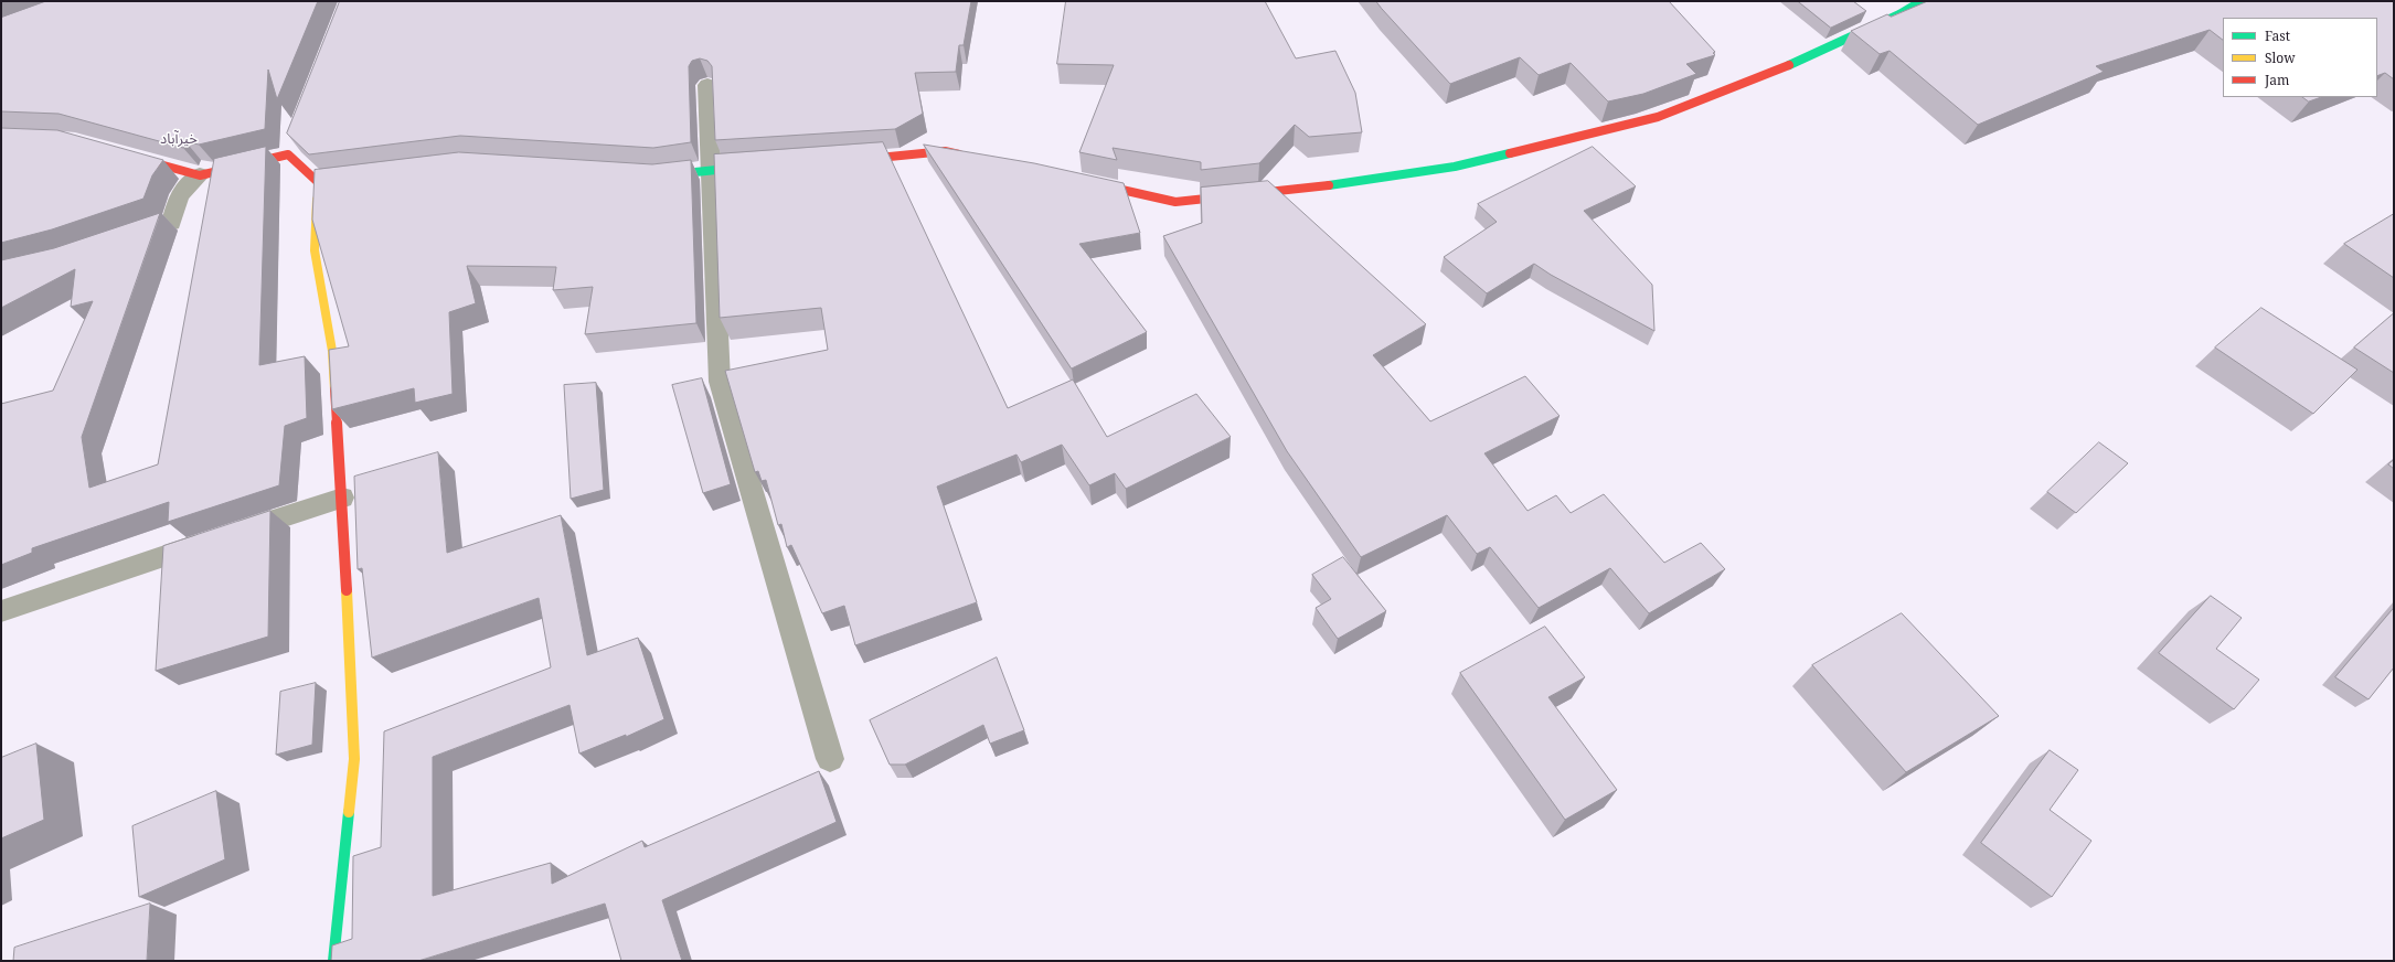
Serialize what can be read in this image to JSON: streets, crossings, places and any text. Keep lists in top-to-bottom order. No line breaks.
{"districts":["خیرآباد"],"legend":["Fast","Slow","Jam"]}
